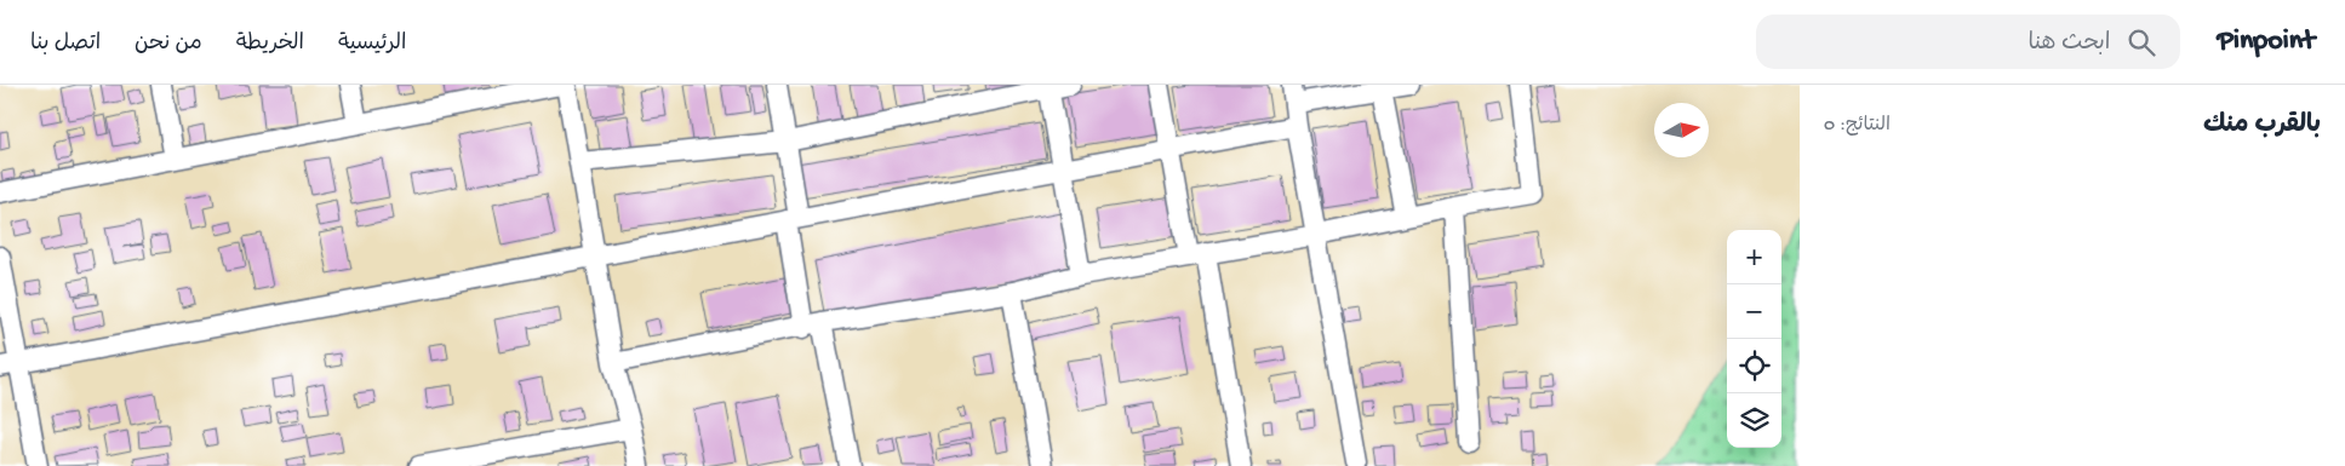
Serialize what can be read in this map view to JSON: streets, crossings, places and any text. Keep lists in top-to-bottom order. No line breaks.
{"north":"right","page":{"header":"Pinpoint","search":"ابحث هنا","nav":["الرئيسية","الخريطة","من نحن","اتصل بنا"],"heading":["بالقرب منك","النتائج: 0"],"map_buttons":["+","−"]}}
